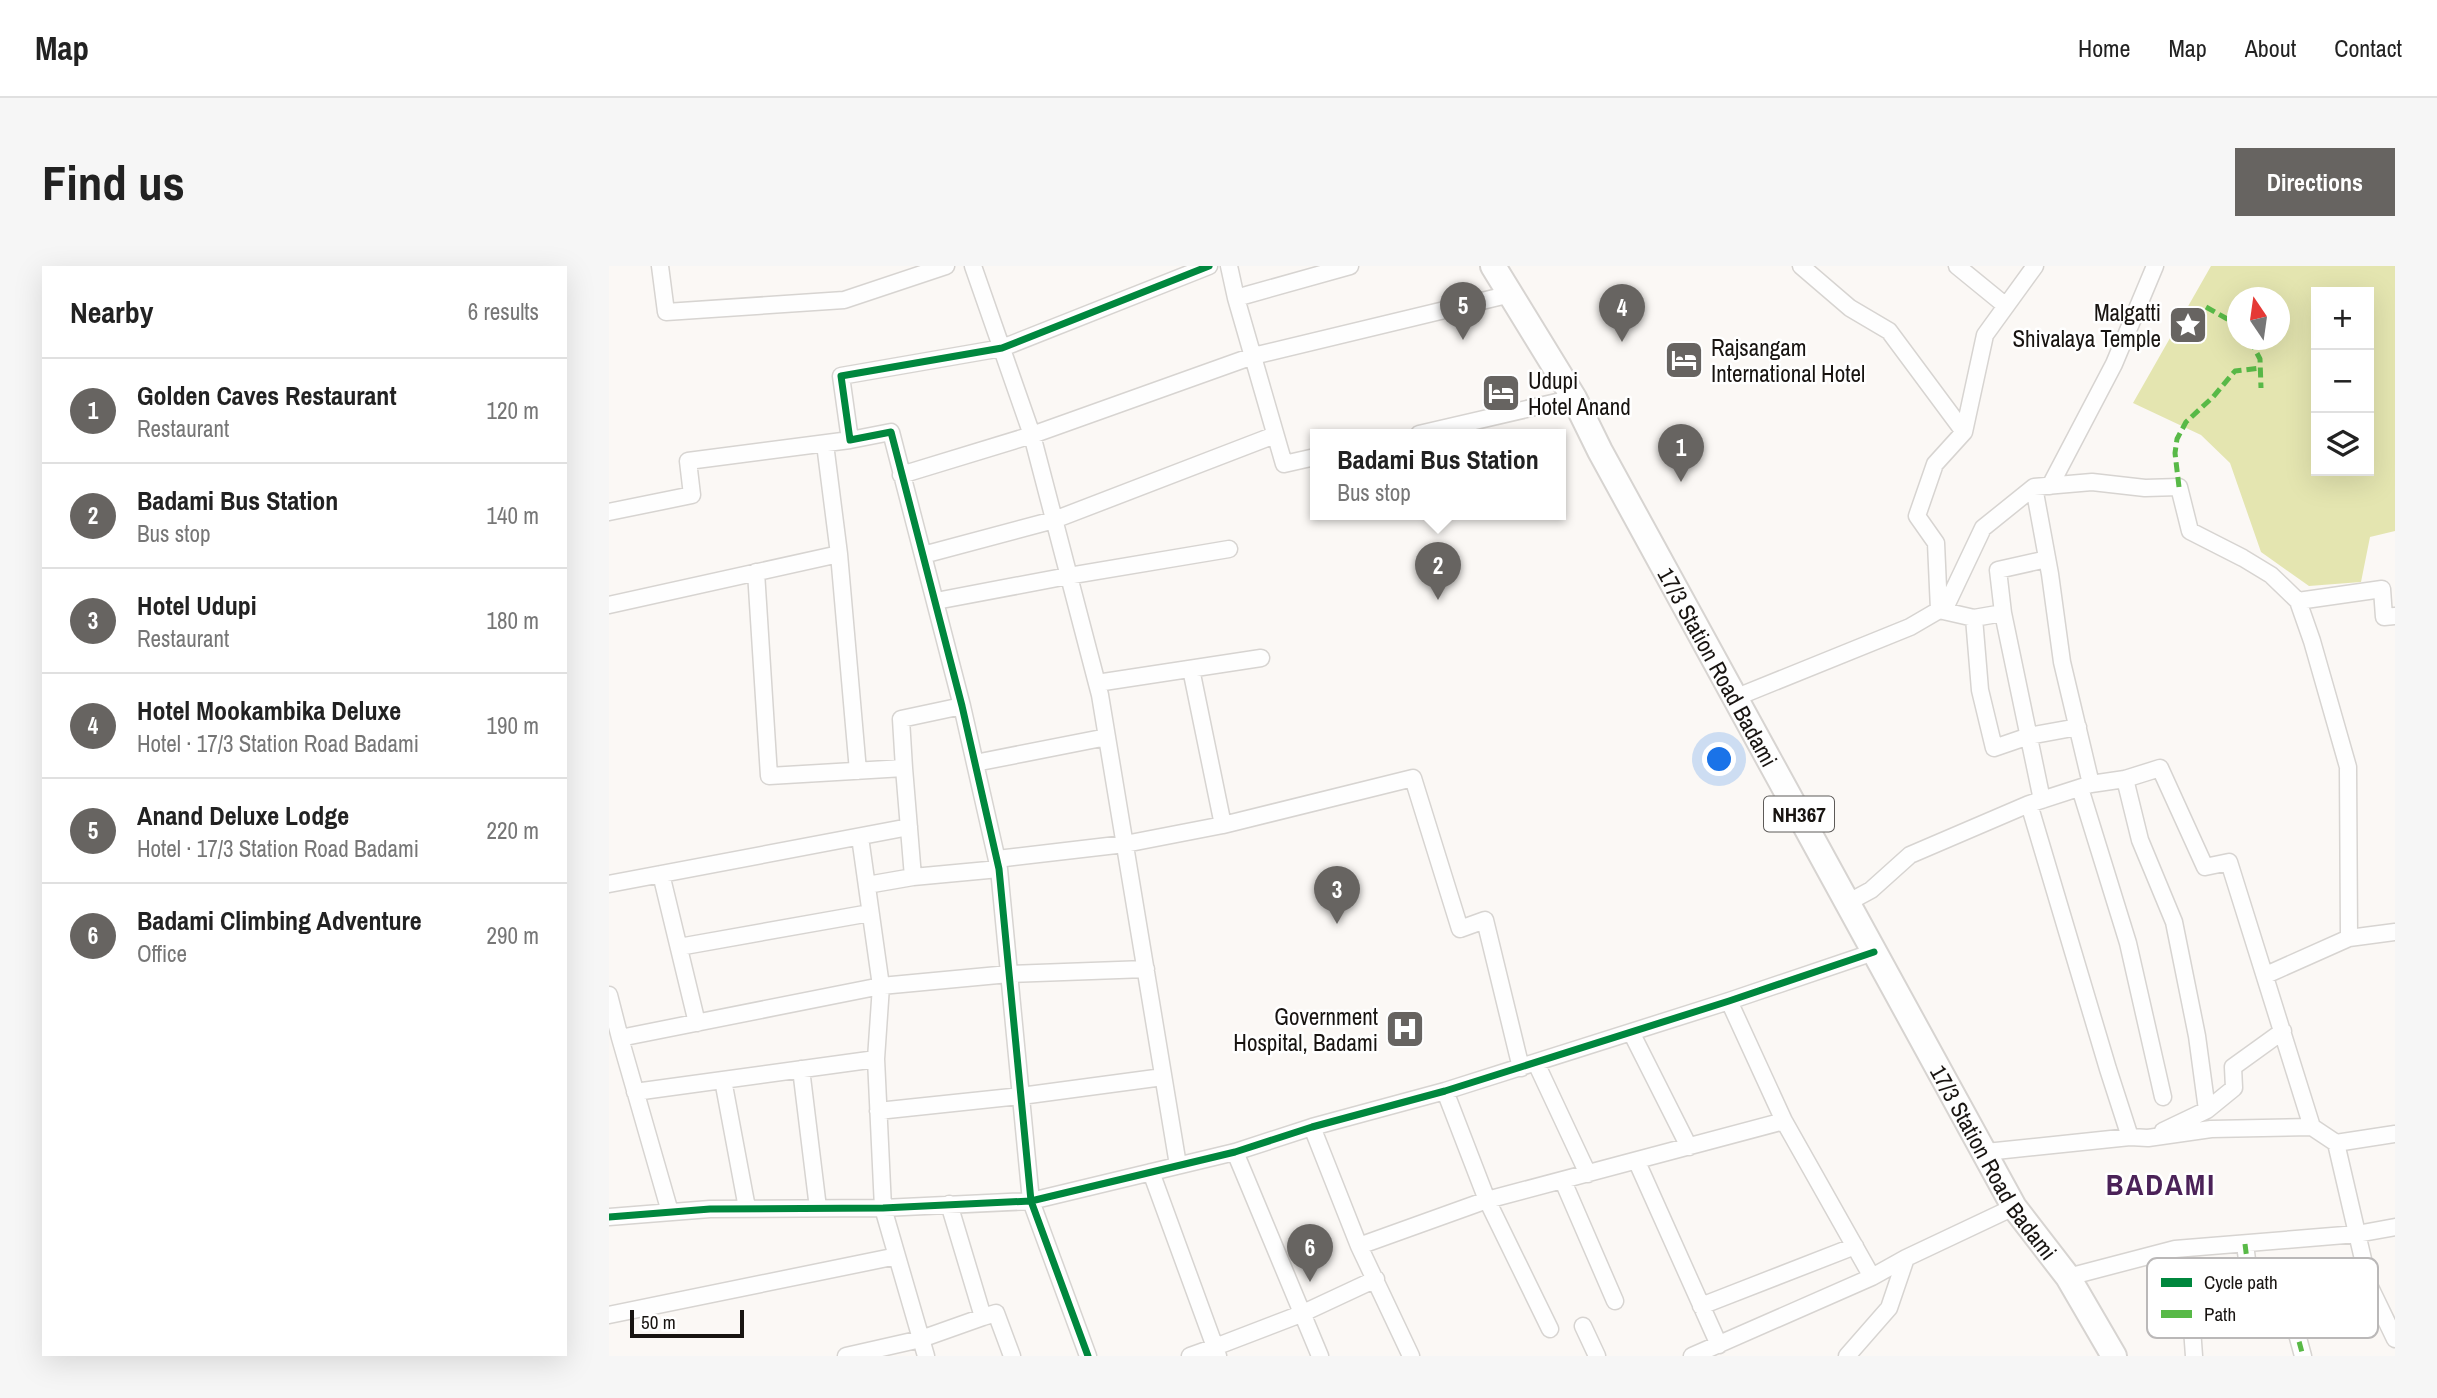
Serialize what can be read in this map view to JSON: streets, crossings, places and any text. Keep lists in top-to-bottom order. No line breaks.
{"streets":{"highway":["17/3 Station Road Badami","NH367"]},"districts":["BADAMI"],"places":{"place":["Malgatti Shivalaya Temple"],"hotel":["Rajsangam International Hotel","Udupi Hotel Anand"],"hospital":["Government Hospital, Badami"]},"legend":["Cycle path","Path"],"scale_bar":"50 m","north":"top","page":{"header":"Map","nav":["Home","Map","About","Contact"],"buttons":"Directions","title":"Find us","heading":["Nearby","6 results"],"pins":["5","4","1","2","3","6"],"map_buttons":["+","−"],"list":[{"mark":"1","name":"Golden Caves Restaurant","note":"Restaurant","value":"120 m"},{"mark":"2","name":"Badami Bus Station","note":"Bus stop","value":"140 m"},{"mark":"3","name":"Hotel Udupi","note":"Restaurant","value":"180 m"},{"mark":"4","name":"Hotel Mookambika Deluxe","note":"Hotel · 17/3 Station Road Badami","value":"190 m"},{"mark":"5","name":"Anand Deluxe Lodge","note":"Hotel · 17/3 Station Road Badami","value":"220 m"},{"mark":"6","name":"Badami Climbing Adventure","note":"Office","value":"290 m"}],"popup":["Badami Bus Station","Bus stop"],"scale":"50 m"}}
